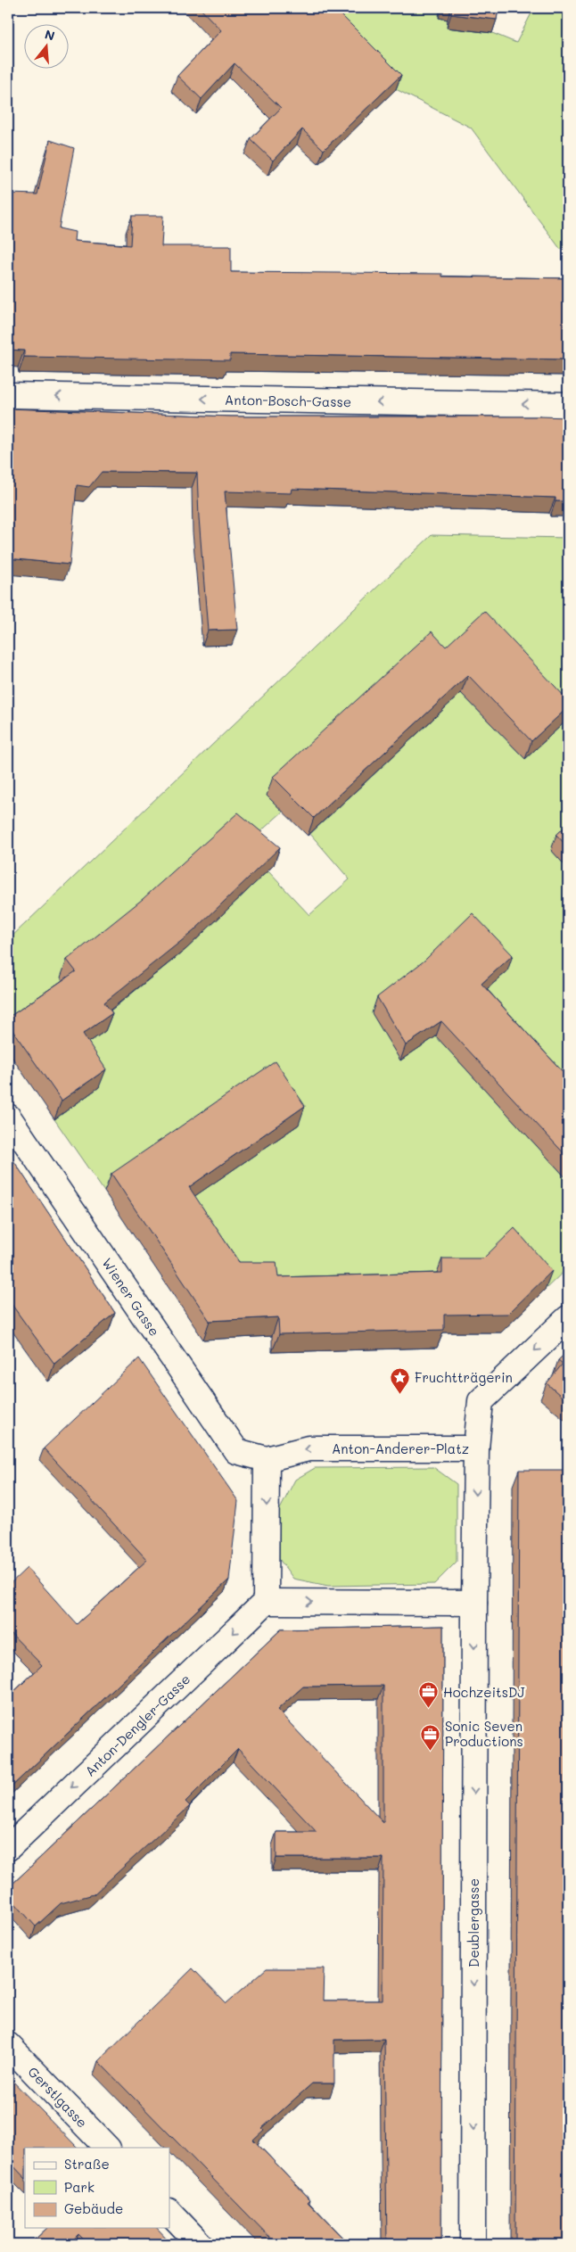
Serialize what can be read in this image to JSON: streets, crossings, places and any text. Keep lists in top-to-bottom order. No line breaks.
{"streets":{"street":["Anton-Bosch-Gasse","Wiener Gasse","Anton-Anderer-Platz","Anton-Dengler-Gasse","Deublergasse","Gerstlgasse"]},"crossings":[["Wiener Gasse","Anton-Anderer-Platz"],["Anton-Anderer-Platz","Deublergasse"]],"one_way":["Anton-Bosch-Gasse","Anton-Dengler-Gasse","Deublergasse"],"places":{"place":["Fruchtträgerin"],"office":["HochzeitsDJ","Sonic Seven Productions"]},"legend":["Straße","Park","Gebäude"],"north":"top"}
